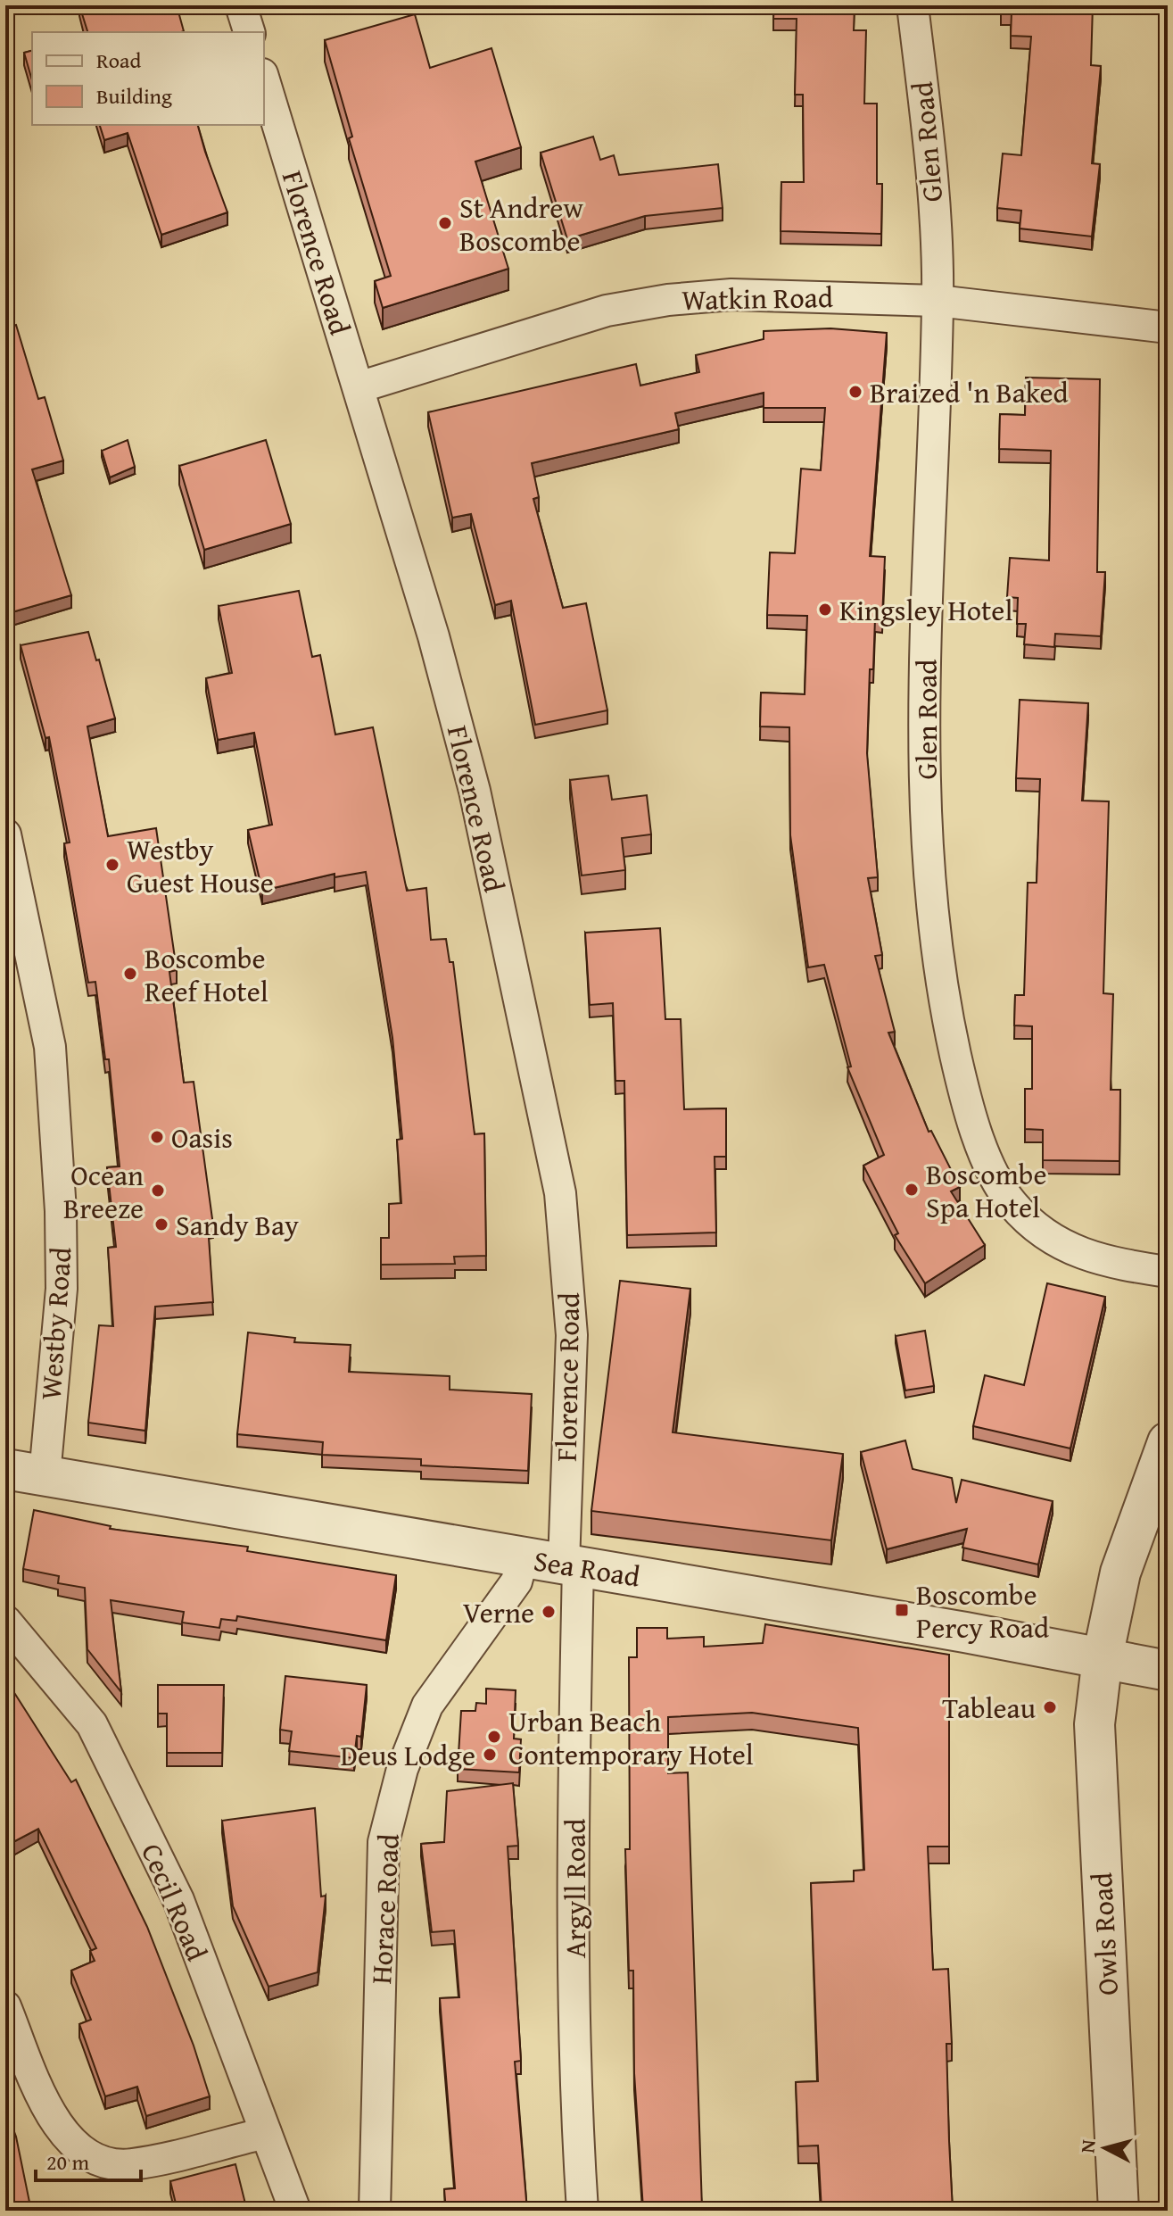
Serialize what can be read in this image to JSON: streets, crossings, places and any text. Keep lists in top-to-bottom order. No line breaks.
{"streets":{"street":["Glen Road","Florence Road","Watkin Road","Westby Road","Sea Road","Argyll Road","Cecil Road","Horace Road","Owls Road"]},"crossings":[["Glen Road","Watkin Road"],["Florence Road","Watkin Road"],["Florence Road","Sea Road"],["Florence Road","Argyll Road"],["Westby Road","Sea Road"],["Sea Road","Argyll Road"],["Sea Road","Horace Road"],["Sea Road","Owls Road"]],"places":{"other":["St Andrew Boscombe","Braized 'n Baked","Kingsley Hotel","Westby Guest House","Boscombe Reef Hotel","Oasis","Boscombe Spa Hotel","Ocean Breeze","Sandy Bay","Verne","Tableau","Urban Beach Contemporary Hotel","Deus Lodge"],"transit":["Boscombe Percy Road"]},"legend":["Road","Building"],"scale_bar":"20 m","north":"left"}
